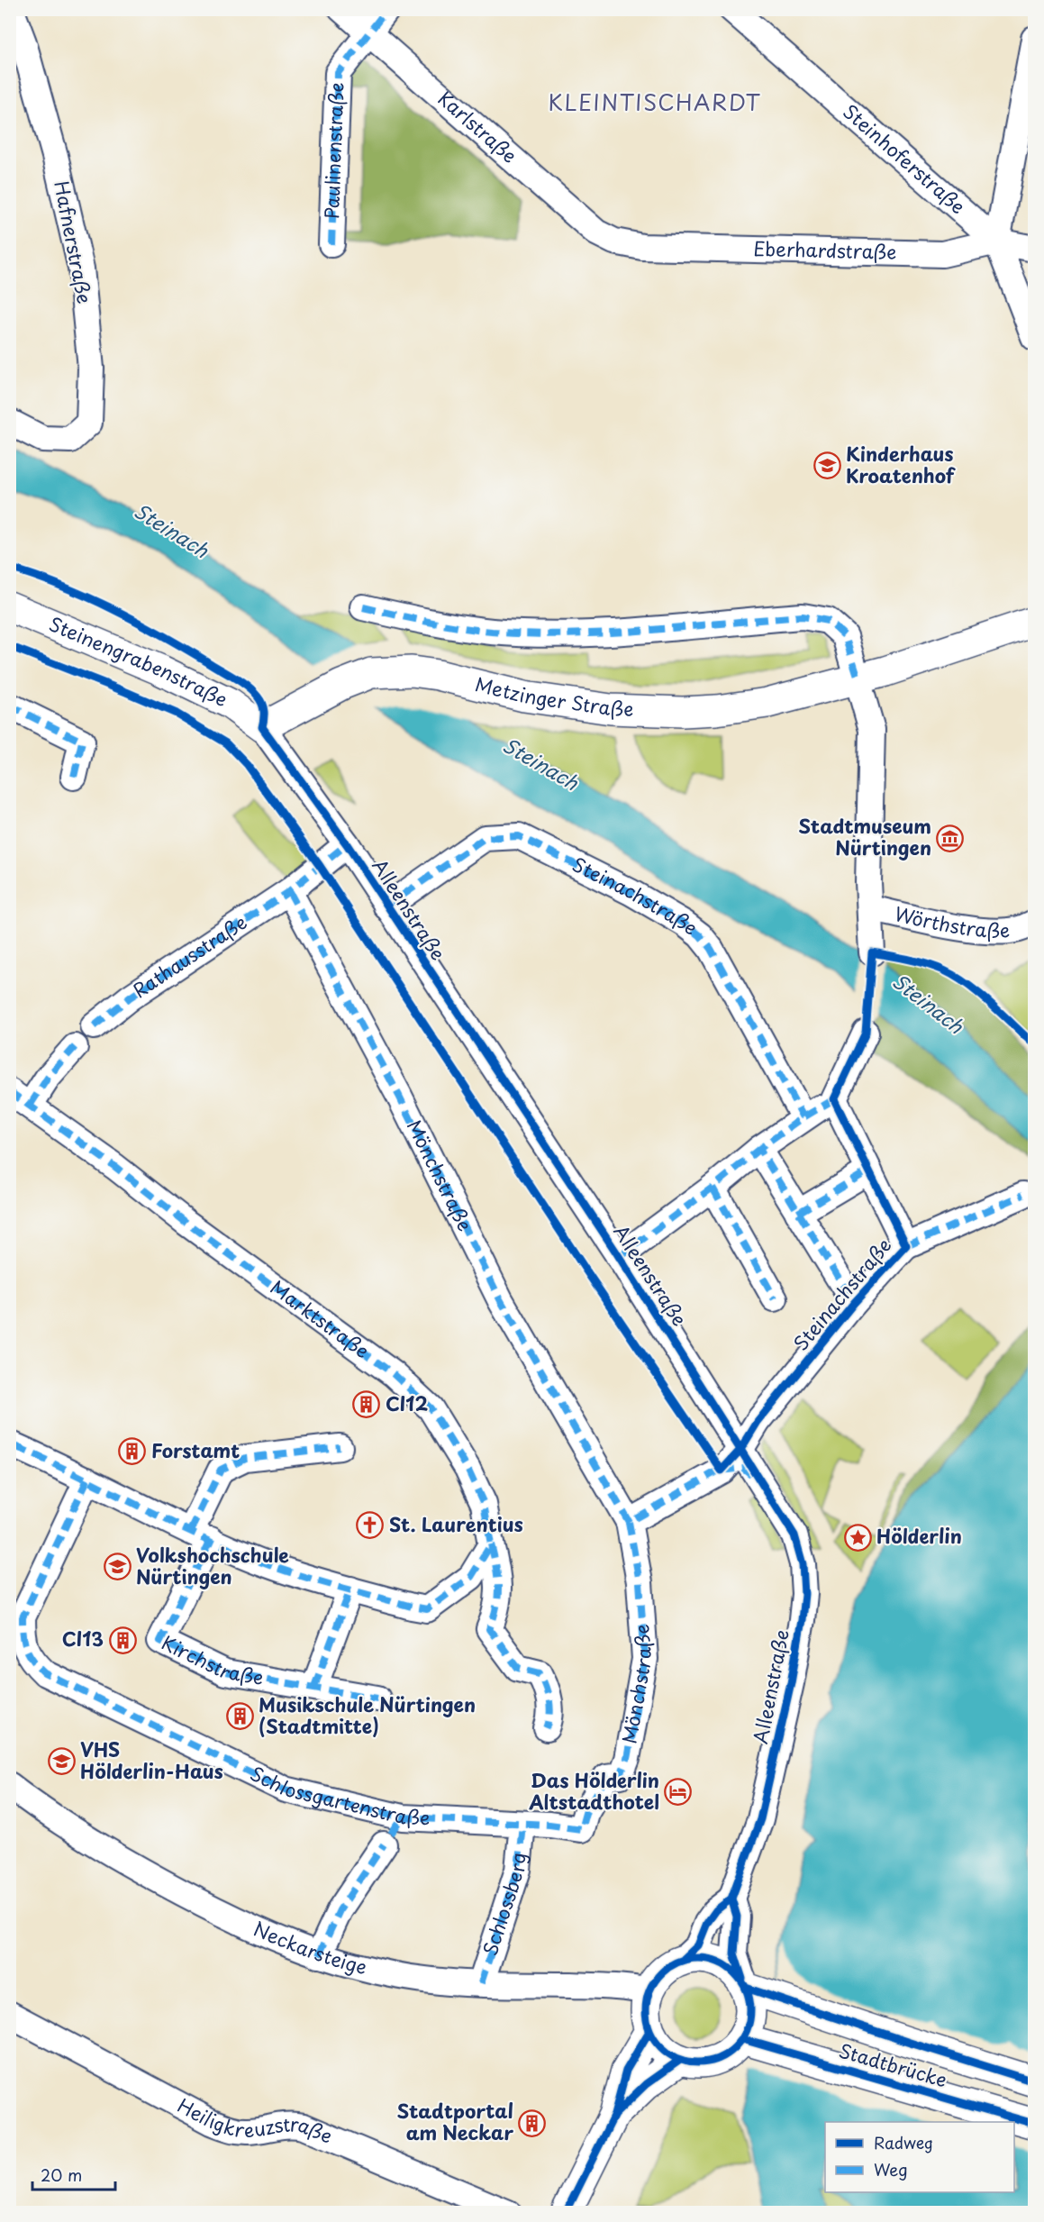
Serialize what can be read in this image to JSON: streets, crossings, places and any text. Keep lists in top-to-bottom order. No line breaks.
{"streets":{"street":["Karlstraße","Paulinenstraße","Steinhoferstraße","Hafnerstraße","Eberhardstraße","Steinengrabenstraße","Metzinger Straße","Steinachstraße","Alleenstraße","Wörthstraße","Rathausstraße","Mönchstraße","Marktstraße","Kirchstraße","Schlossgartenstraße","Schlossberg","Neckarsteige","Stadtbrücke","Heiligkreuzstraße"]},"crossings":[["Karlstraße","Paulinenstraße"],["Karlstraße","Eberhardstraße"],["Steinhoferstraße","Eberhardstraße"],["Steinengrabenstraße","Metzinger Straße"],["Steinengrabenstraße","Alleenstraße"],["Metzinger Straße","Alleenstraße"],["Steinachstraße","Alleenstraße"],["Alleenstraße","Neckarsteige"],["Alleenstraße","Stadtbrücke"],["Rathausstraße","Mönchstraße"],["Mönchstraße","Schlossgartenstraße"],["Schlossgartenstraße","Schlossberg"],["Schlossberg","Neckarsteige"],["Neckarsteige","Stadtbrücke"]],"districts":["KLEINTISCHARDT"],"water":["Steinach"],"places":{"school or university":["Kinderhaus Kroatenhof","Volkshochschule Nürtingen","VHS Hölderlin-Haus"],"museum":["Stadtmuseum Nürtingen"],"building":["CI12","Forstamt","CI13","Musikschule Nürtingen (Stadtmitte)","Stadtportal am Neckar"],"church":["St. Laurentius"],"place":["Hölderlin"],"hotel":["Das Hölderlin Altstadthotel"]},"legend":["Radweg","Weg"],"scale_bar":"20 m"}
